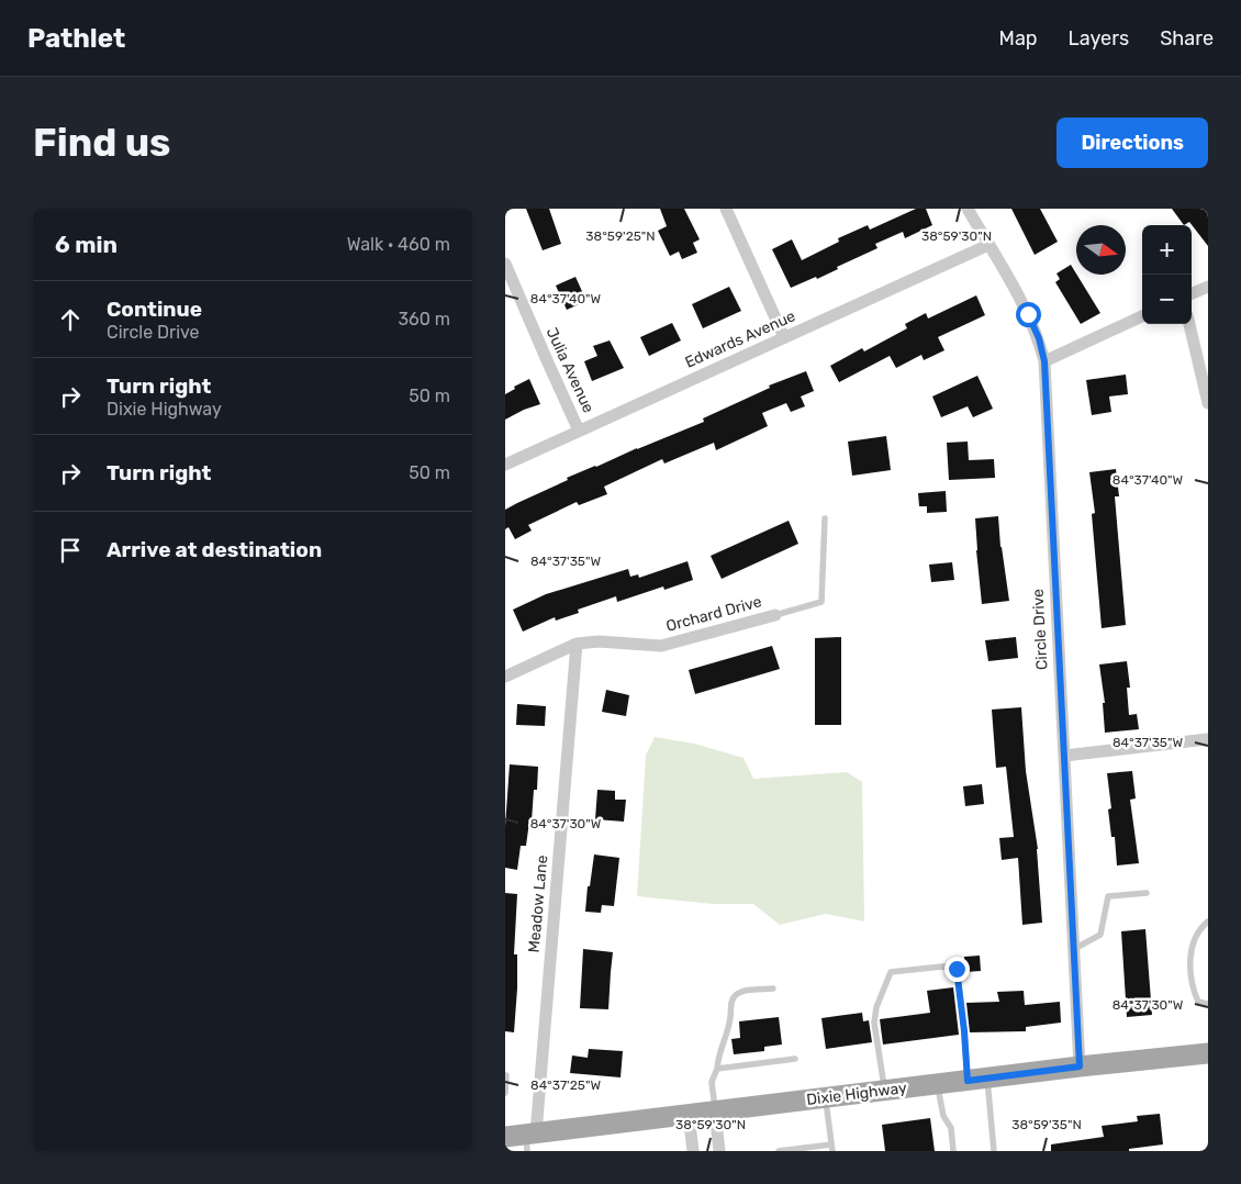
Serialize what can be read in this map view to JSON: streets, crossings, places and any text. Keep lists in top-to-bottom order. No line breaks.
{"streets":{"main road":["Dixie Highway"],"street":["Edwards Avenue","Julia Avenue","Orchard Drive","Circle Drive","Meadow Lane"]},"crossings":[["Edwards Avenue","Julia Avenue"],["Edwards Avenue","Circle Drive"],["Orchard Drive","Meadow Lane"],["Circle Drive","Dixie Highway"],["Meadow Lane","Dixie Highway"]],"north":"right","page":{"header":"Pathlet","nav":["Map","Layers","Share"],"buttons":"Directions","title":"Find us","heading":["6 min","Walk · 460 m"],"map_buttons":["+","−"],"list":[["Continue","Circle Drive","360 m"],["Turn right","Dixie Highway","50 m"],["Turn right","50 m"],"Arrive at destination"]},"coordinates":["38°59'25\"N","38°59'30\"N","84°37'40\"W","84°37'35\"W","84°37'30\"W","84°37'25\"W","38°59'35\"N"]}
